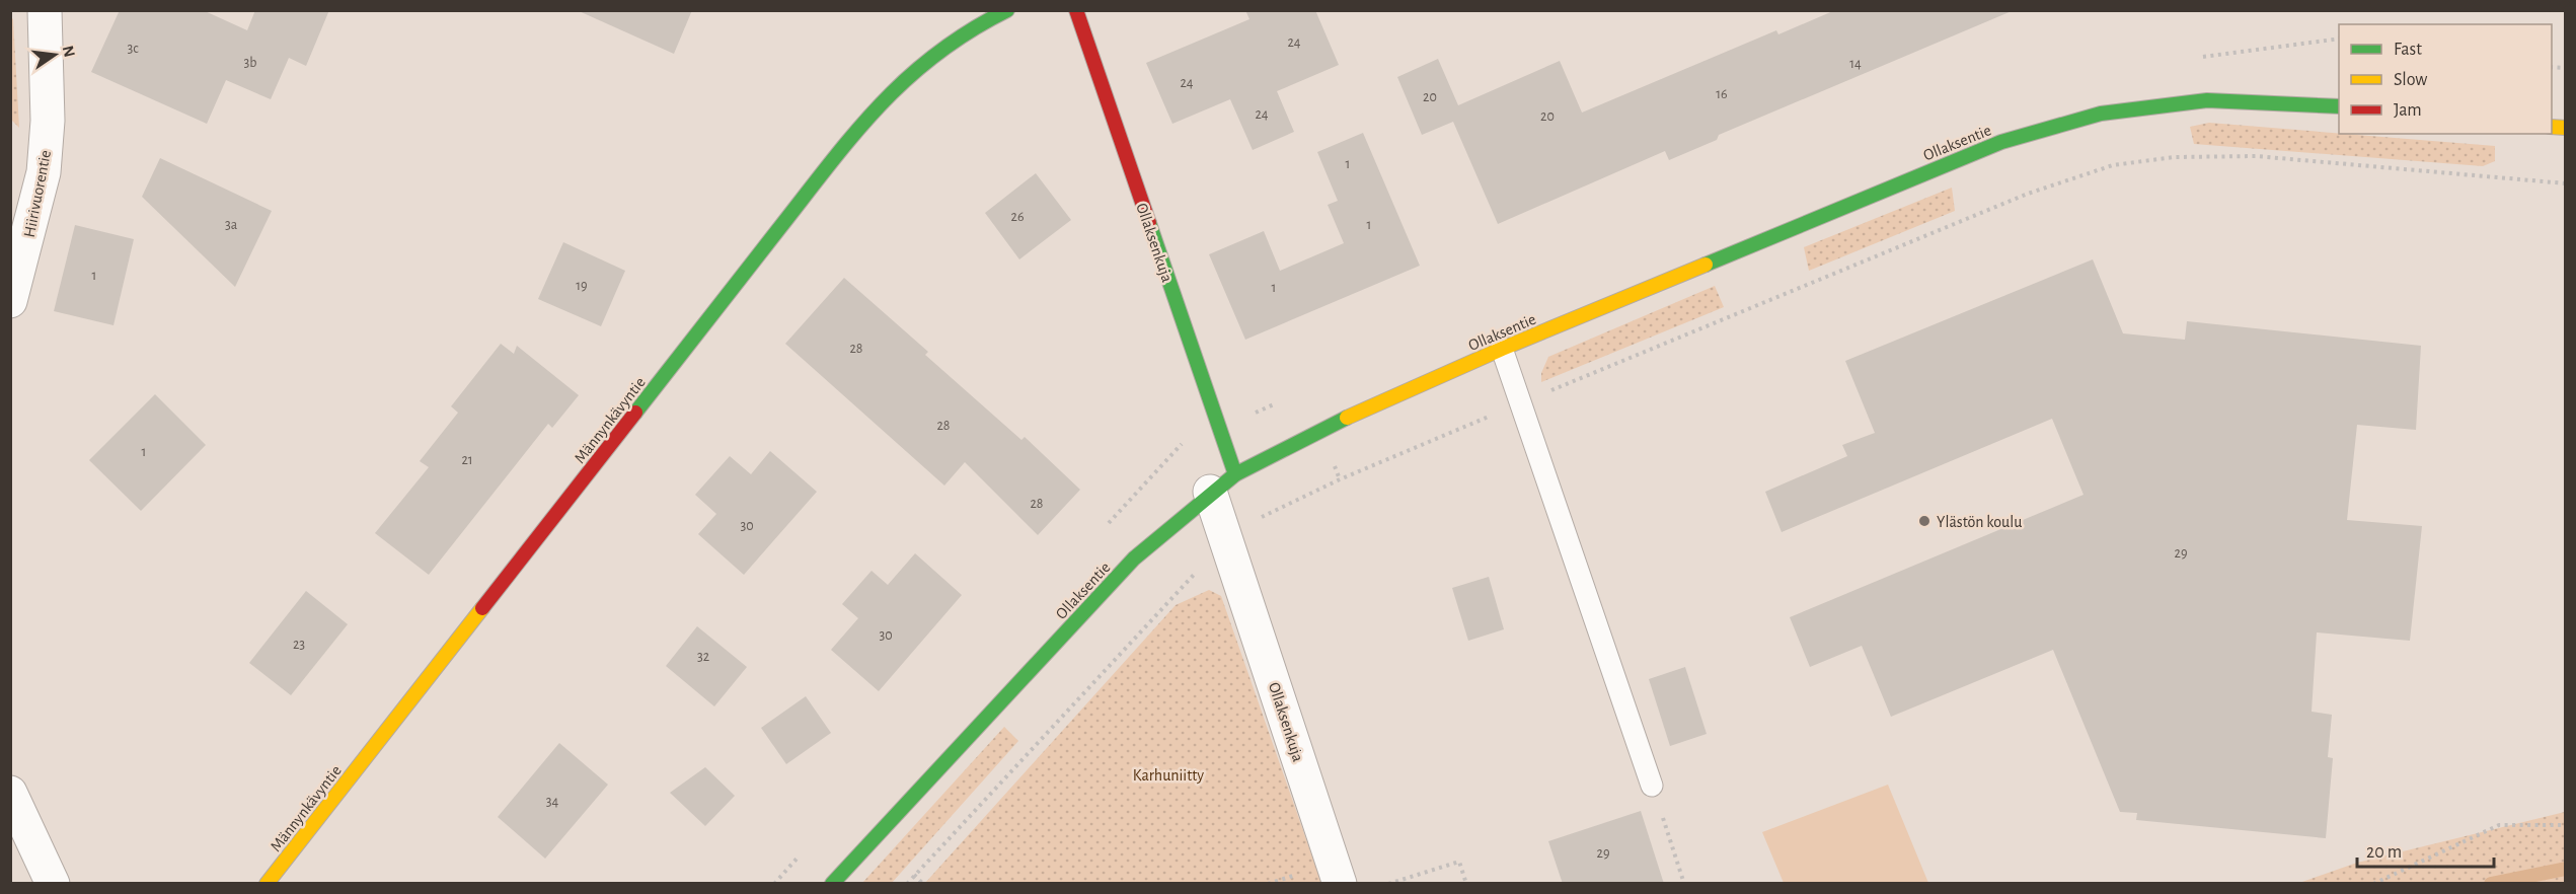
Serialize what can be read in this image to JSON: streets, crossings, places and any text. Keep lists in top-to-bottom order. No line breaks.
{"streets":{"street":["Ollaksentie","Hiirivuorentie","Ollaksenkuja","Männynkävyntie"]},"crossings":[["Ollaksentie","Ollaksenkuja"]],"parks":["Karhuniitty"],"places":["Ylästön koulu"],"house_numbers":["24","3c","3b","14","24","16","20","24","20","1","26","3a","1","1","19","1","28","28","1","21","28","30","29","30","23","32","34","29"],"legend":["Fast","Slow","Jam"],"scale_bar":"20 m","north":"right"}
